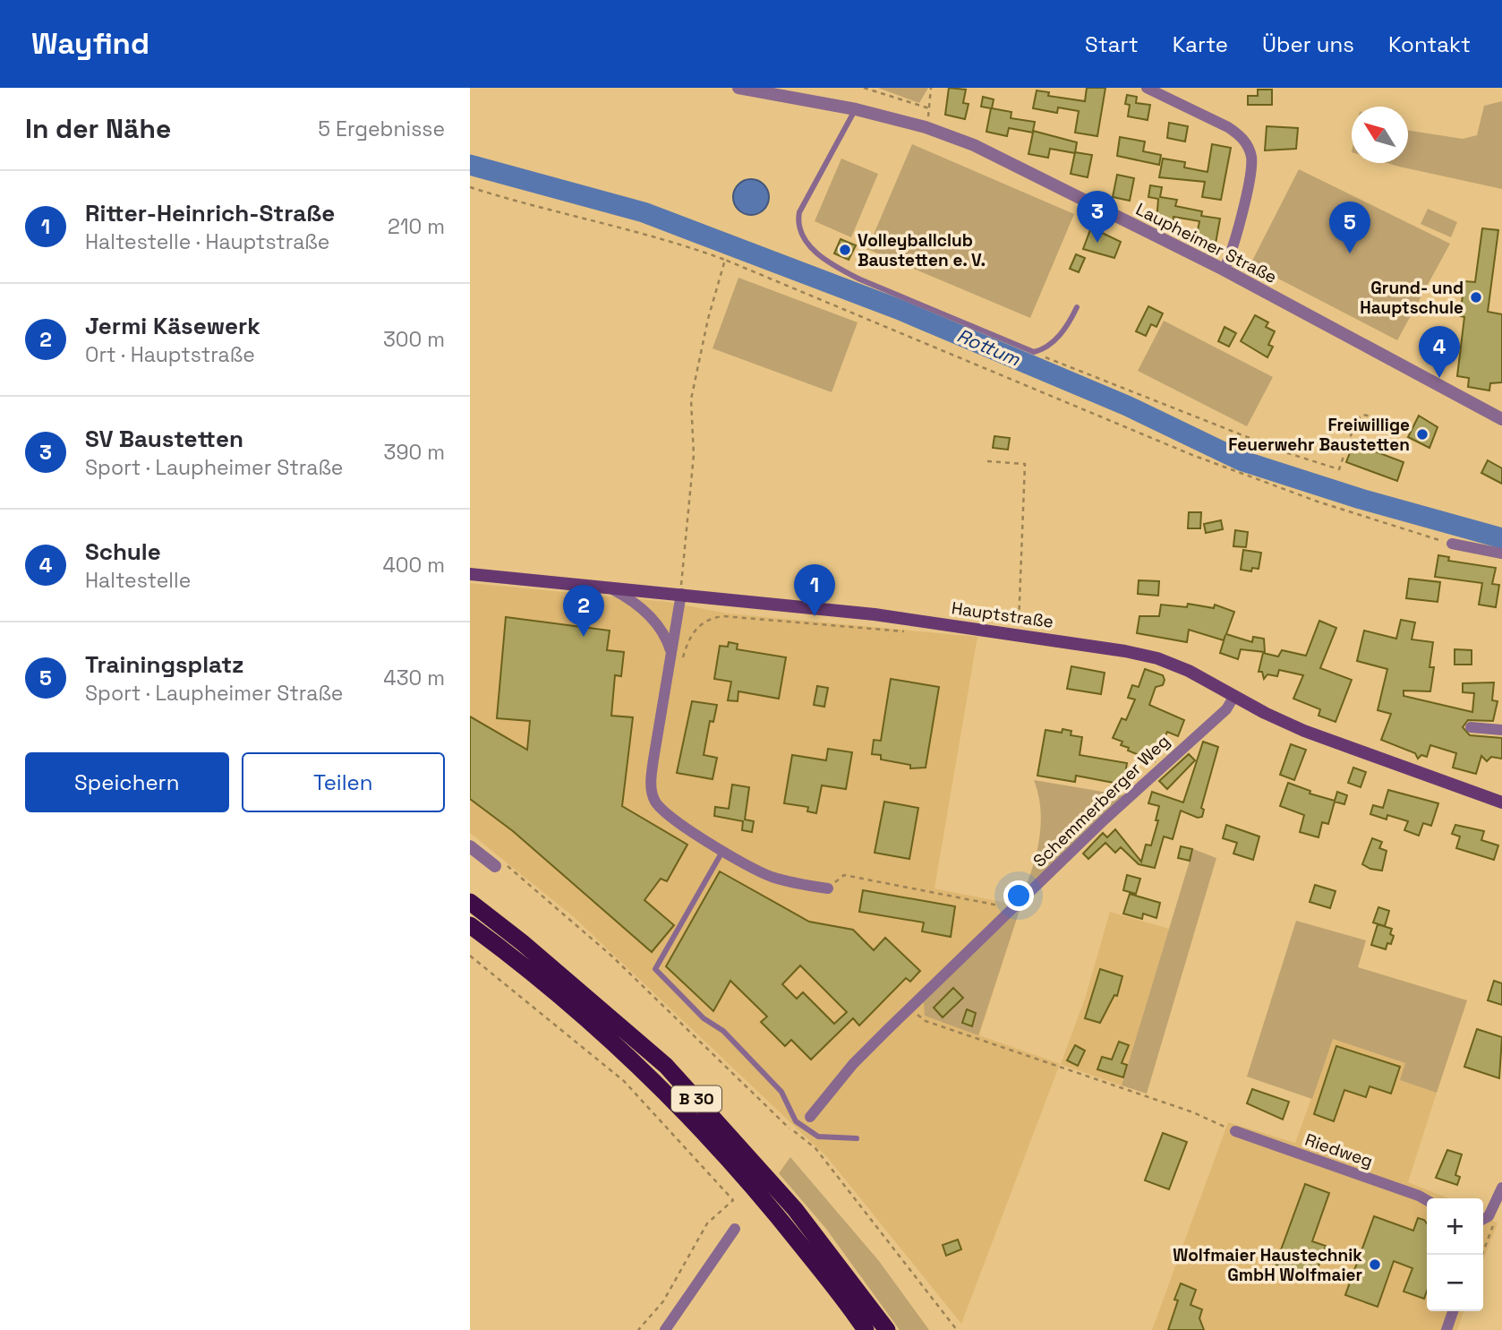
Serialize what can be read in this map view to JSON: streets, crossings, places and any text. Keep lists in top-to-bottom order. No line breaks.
{"streets":{"highway":["B 30"],"main road":["Hauptstraße"],"street":["Laupheimer Straße","Schemmerberger Weg","Riedweg"]},"crossings":[["Hauptstraße","Schemmerberger Weg"]],"water":["Rottum"],"places":["Volleyballclub Baustetten e. V.","Grund- und Hauptschule","Freiwillige Feuerwehr Baustetten","Wolfmaier Haustechnik GmbH Wolfmaier"],"north":"top left","page":{"header":"Wayfind","nav":["Start","Karte","Über uns","Kontakt"],"heading":["In der Nähe","5 Ergebnisse"],"list":[{"mark":"1","name":"Ritter-Heinrich-Straße","note":"Haltestelle · Hauptstraße","value":"210 m"},{"mark":"2","name":"Jermi Käsewerk","note":"Ort · Hauptstraße","value":"300 m"},{"mark":"3","name":"SV Baustetten","note":"Sport · Laupheimer Straße","value":"390 m"},{"mark":"4","name":"Schule","note":"Haltestelle","value":"400 m"},{"mark":"5","name":"Trainingsplatz","note":"Sport · Laupheimer Straße","value":"430 m"}],"pins":["3","5","4","1","2"],"buttons":["Speichern","Teilen"],"map_buttons":["+","−"]}}
